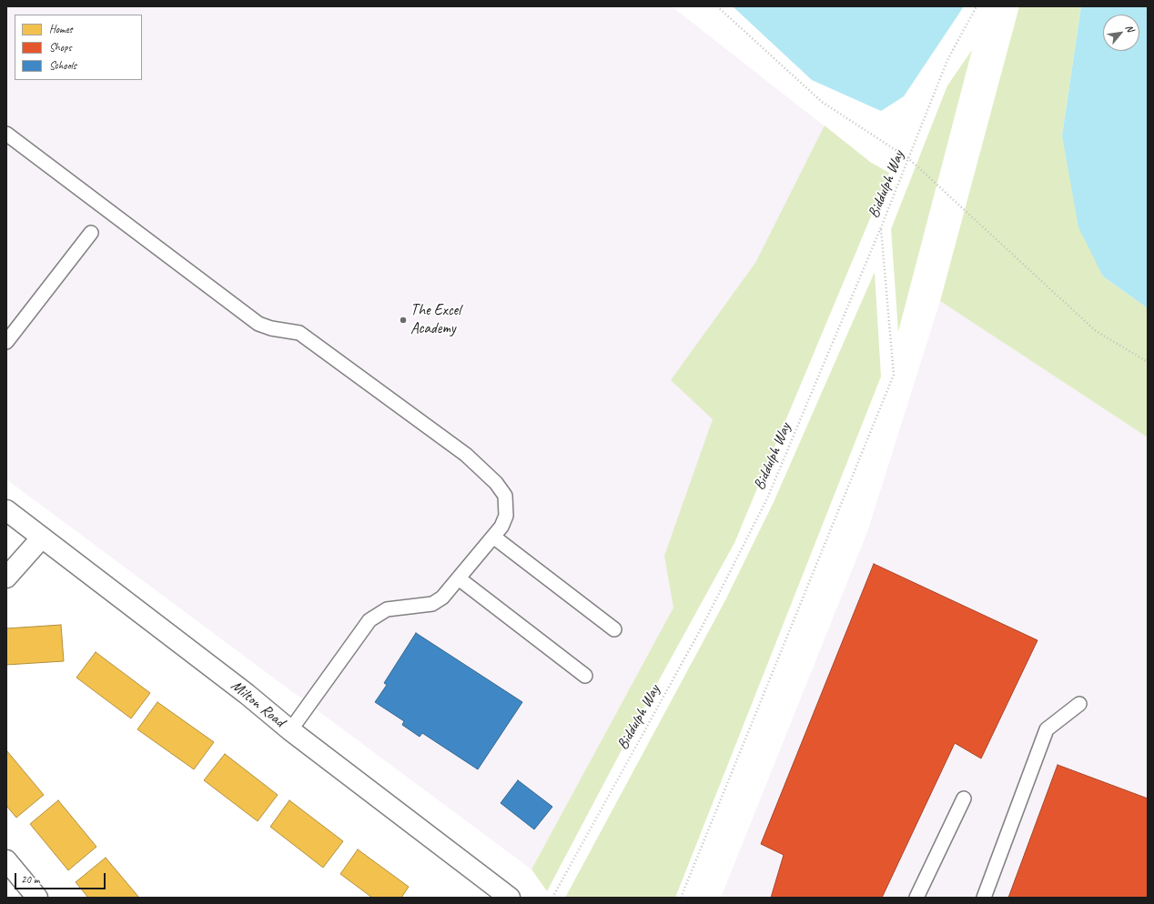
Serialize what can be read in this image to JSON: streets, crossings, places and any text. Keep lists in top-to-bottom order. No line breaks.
{"streets":{"street":["Milton Road"],"path":["Biddulph Way"]},"places":["The Excel Academy"],"legend":["Homes","Shops","Schools"],"scale_bar":"20 m","north":"top right"}
